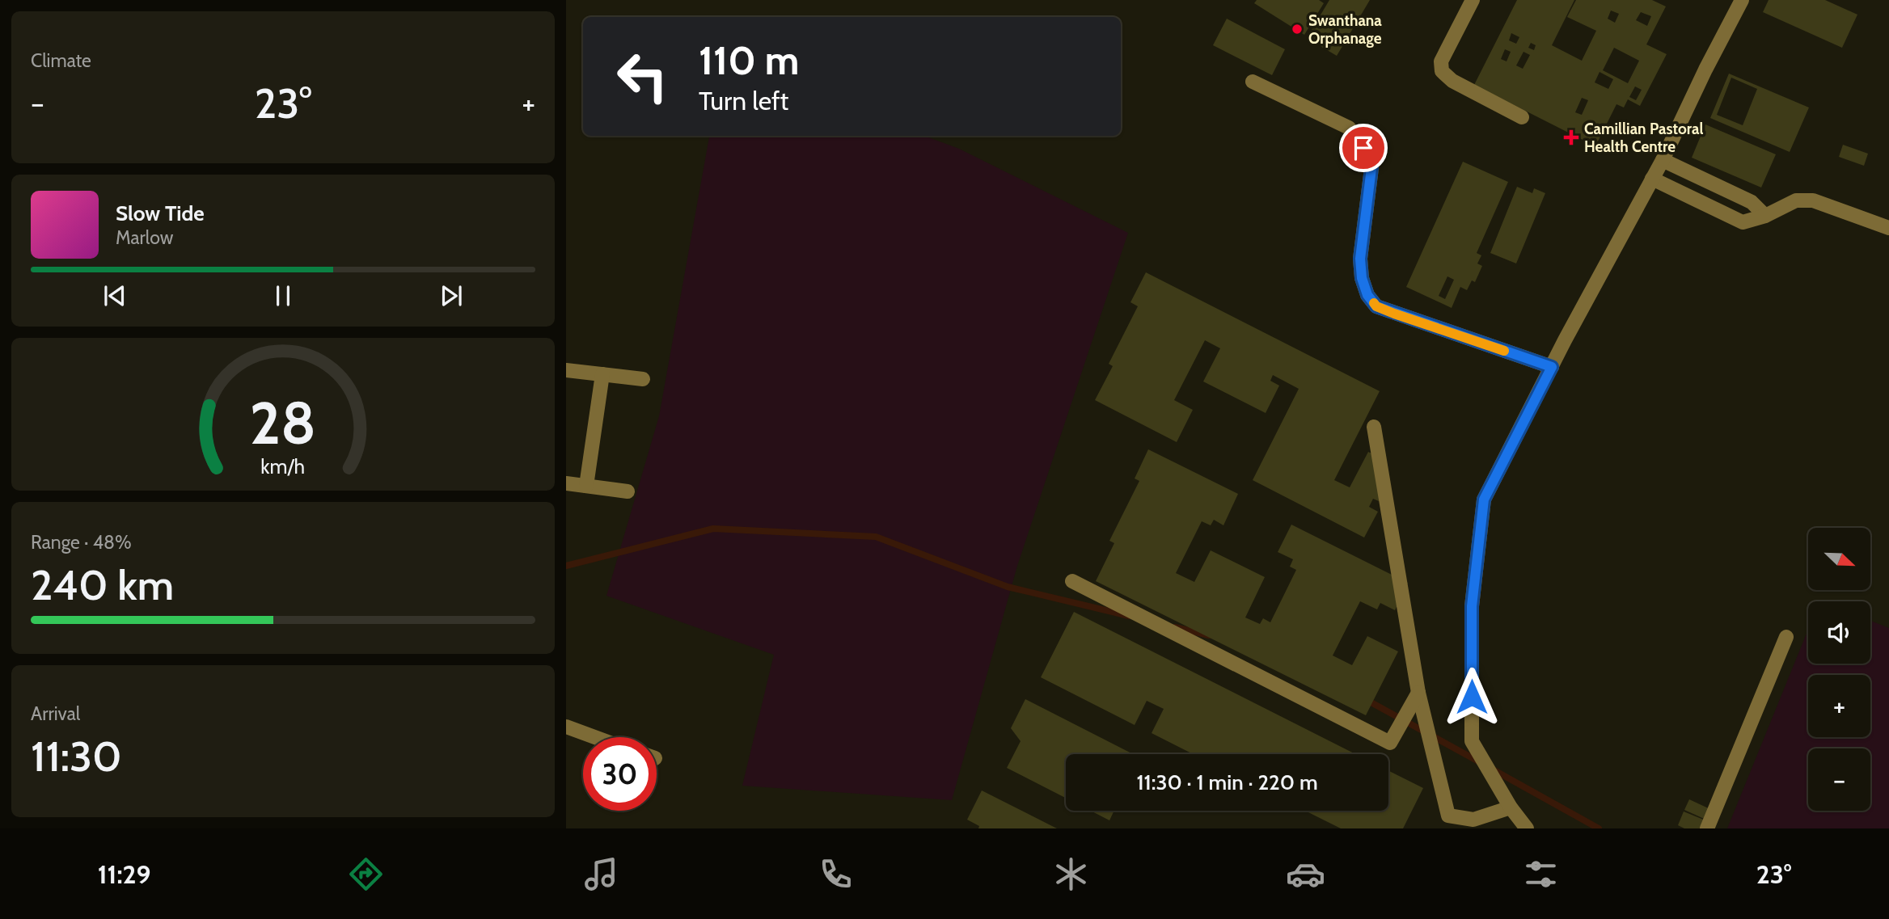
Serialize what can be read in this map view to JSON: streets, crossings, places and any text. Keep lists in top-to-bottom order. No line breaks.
{"places":{"other":["Swanthana Orphanage"],"health":["Camillian Pastoral Health Centre"]},"north":"bottom right","page":{"tile":["Climate",["Range · 48%","240 km"],["Arrival","11:30"]],"turn":["110 m","Turn left"],"heat":["−","23°","+"],"song":["Slow Tide","Marlow"],"map_buttons":["+","−"],"limit":"30","trip":"11:30 · 1 min · 220 m","tabs":["11:29","23°"],"gauge":["28","km/h"]}}
